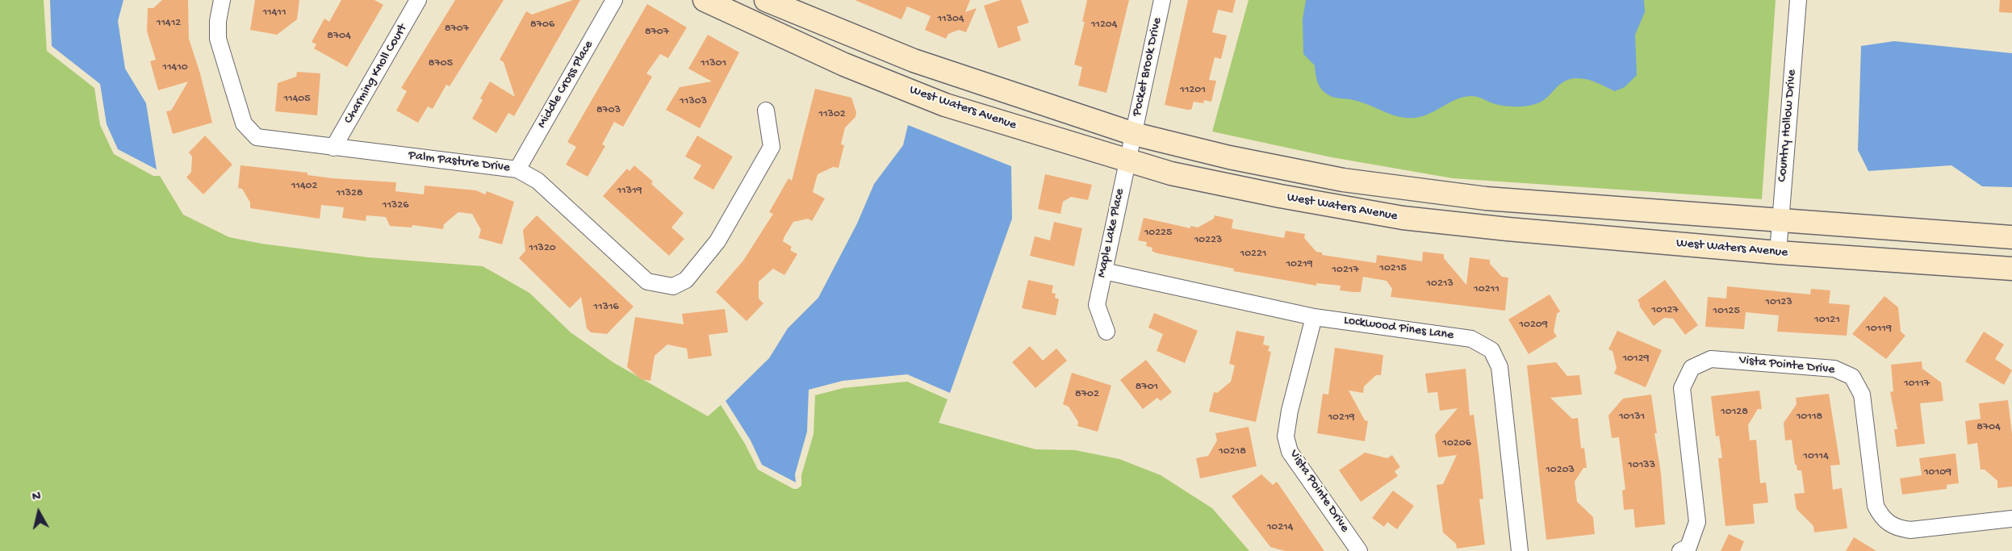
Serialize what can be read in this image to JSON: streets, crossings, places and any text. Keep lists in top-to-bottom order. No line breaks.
{"streets":{"street":["Pocket Brook Drive","Charming Knoll Court","Middle Cross Place","West Waters Avenue","Country Hollow Drive","Palm Pasture Drive","Maple Lake Place","Lockwood Pines Lane","Vista Pointe Drive"]},"crossings":[["Pocket Brook Drive","West Waters Avenue"],["Pocket Brook Drive","Maple Lake Place"],["Charming Knoll Court","Palm Pasture Drive"],["Middle Cross Place","Palm Pasture Drive"],["West Waters Avenue","Country Hollow Drive"],["West Waters Avenue","Maple Lake Place"],["Maple Lake Place","Lockwood Pines Lane"],["Lockwood Pines Lane","Vista Pointe Drive"]],"house_numbers":["11411","11304","11412","8706","11204","8707","8707","8704","8705","11301","11410","11201","11405","11303","8703","11302","11402","11319","11328","11326","10225","10223","11320","10221","10219","10215","10217","10213","10211","10123","11316","10127","10125","10121","10209","10119","10129","10117","8701","8702","10128","10131","10118","10219","8704","10206","10218","10114","10133","10203","10109","10214"],"north":"top"}
